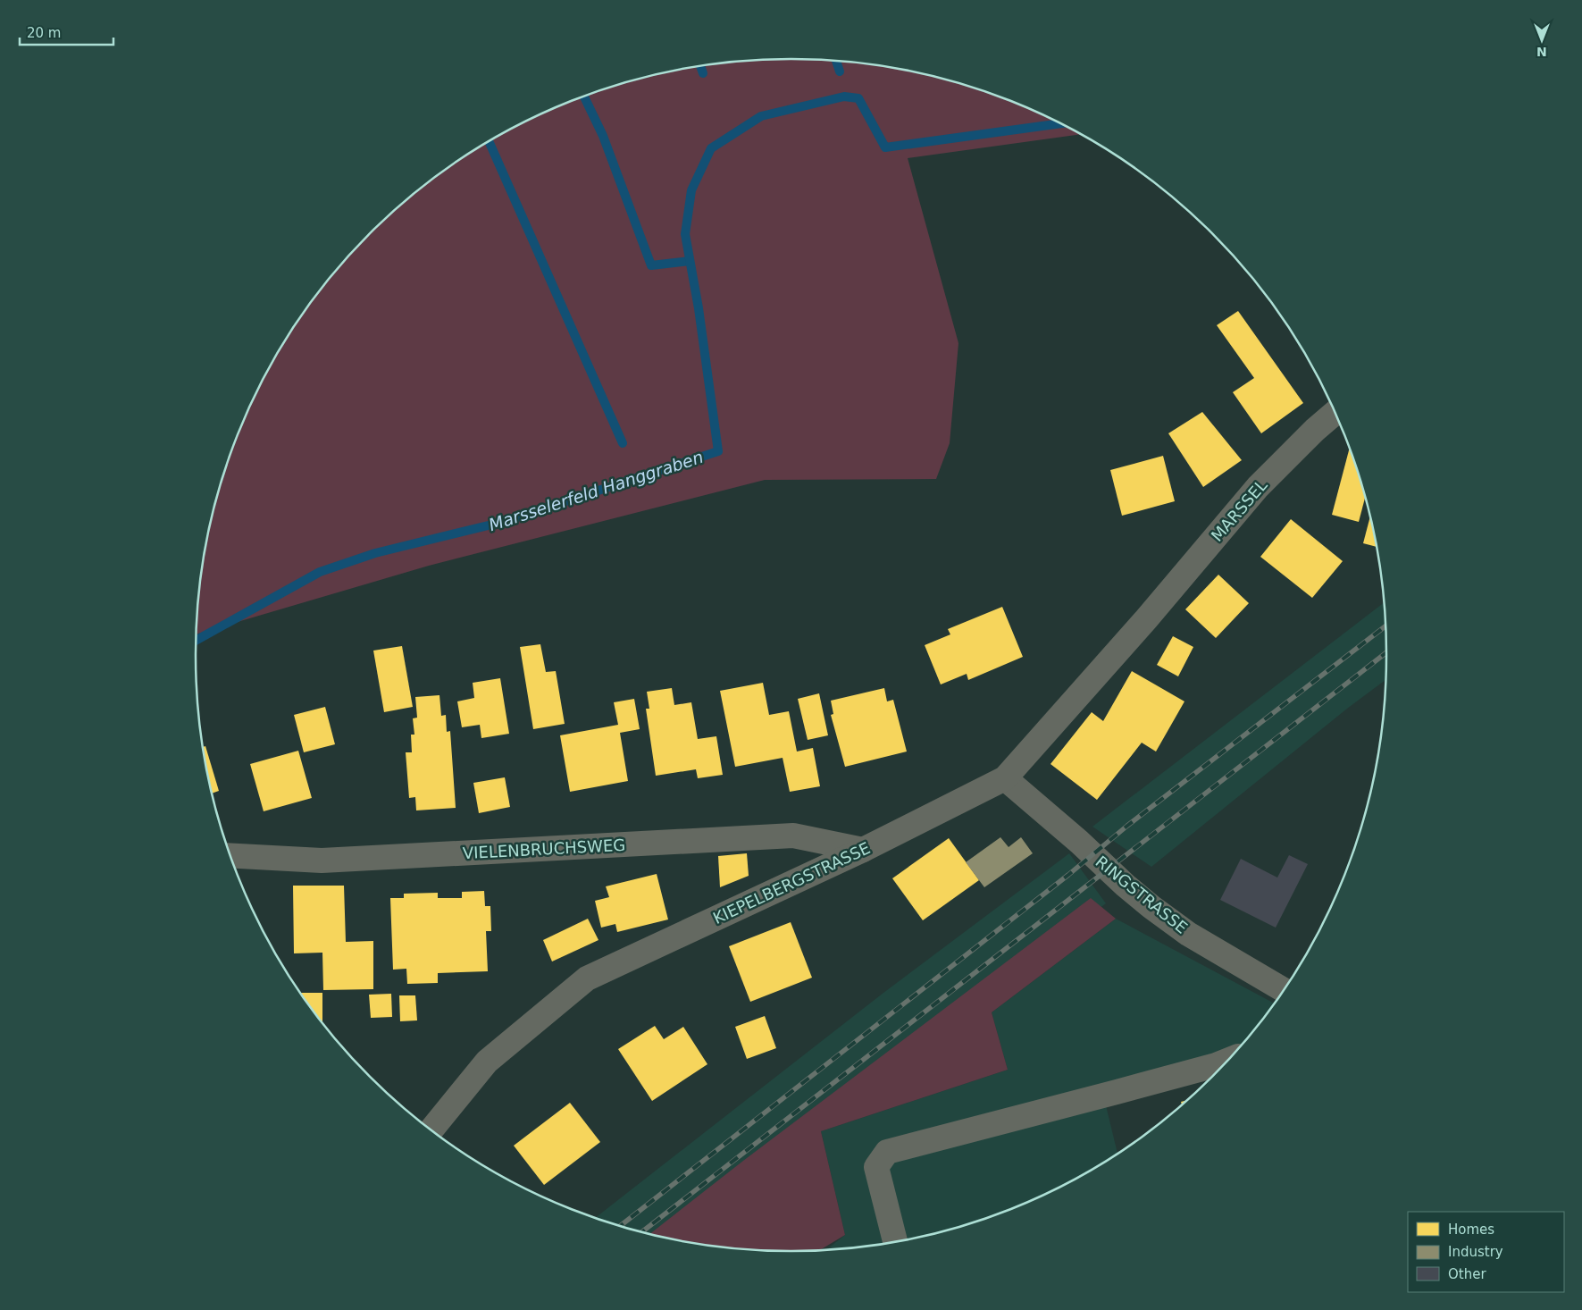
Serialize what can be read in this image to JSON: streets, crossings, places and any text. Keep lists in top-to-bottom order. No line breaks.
{"streets":{"street":["MARSSEL","VIELENBRUCHSWEG","KIEPELBERGSTRASSE","RINGSTRASSE"]},"crossings":[["MARSSEL","KIEPELBERGSTRASSE"],["VIELENBRUCHSWEG","KIEPELBERGSTRASSE"],["KIEPELBERGSTRASSE","RINGSTRASSE"]],"water":["Marsselerfeld Hanggraben"],"legend":["Homes","Industry","Other"],"scale_bar":"20 m","north":"bottom"}
